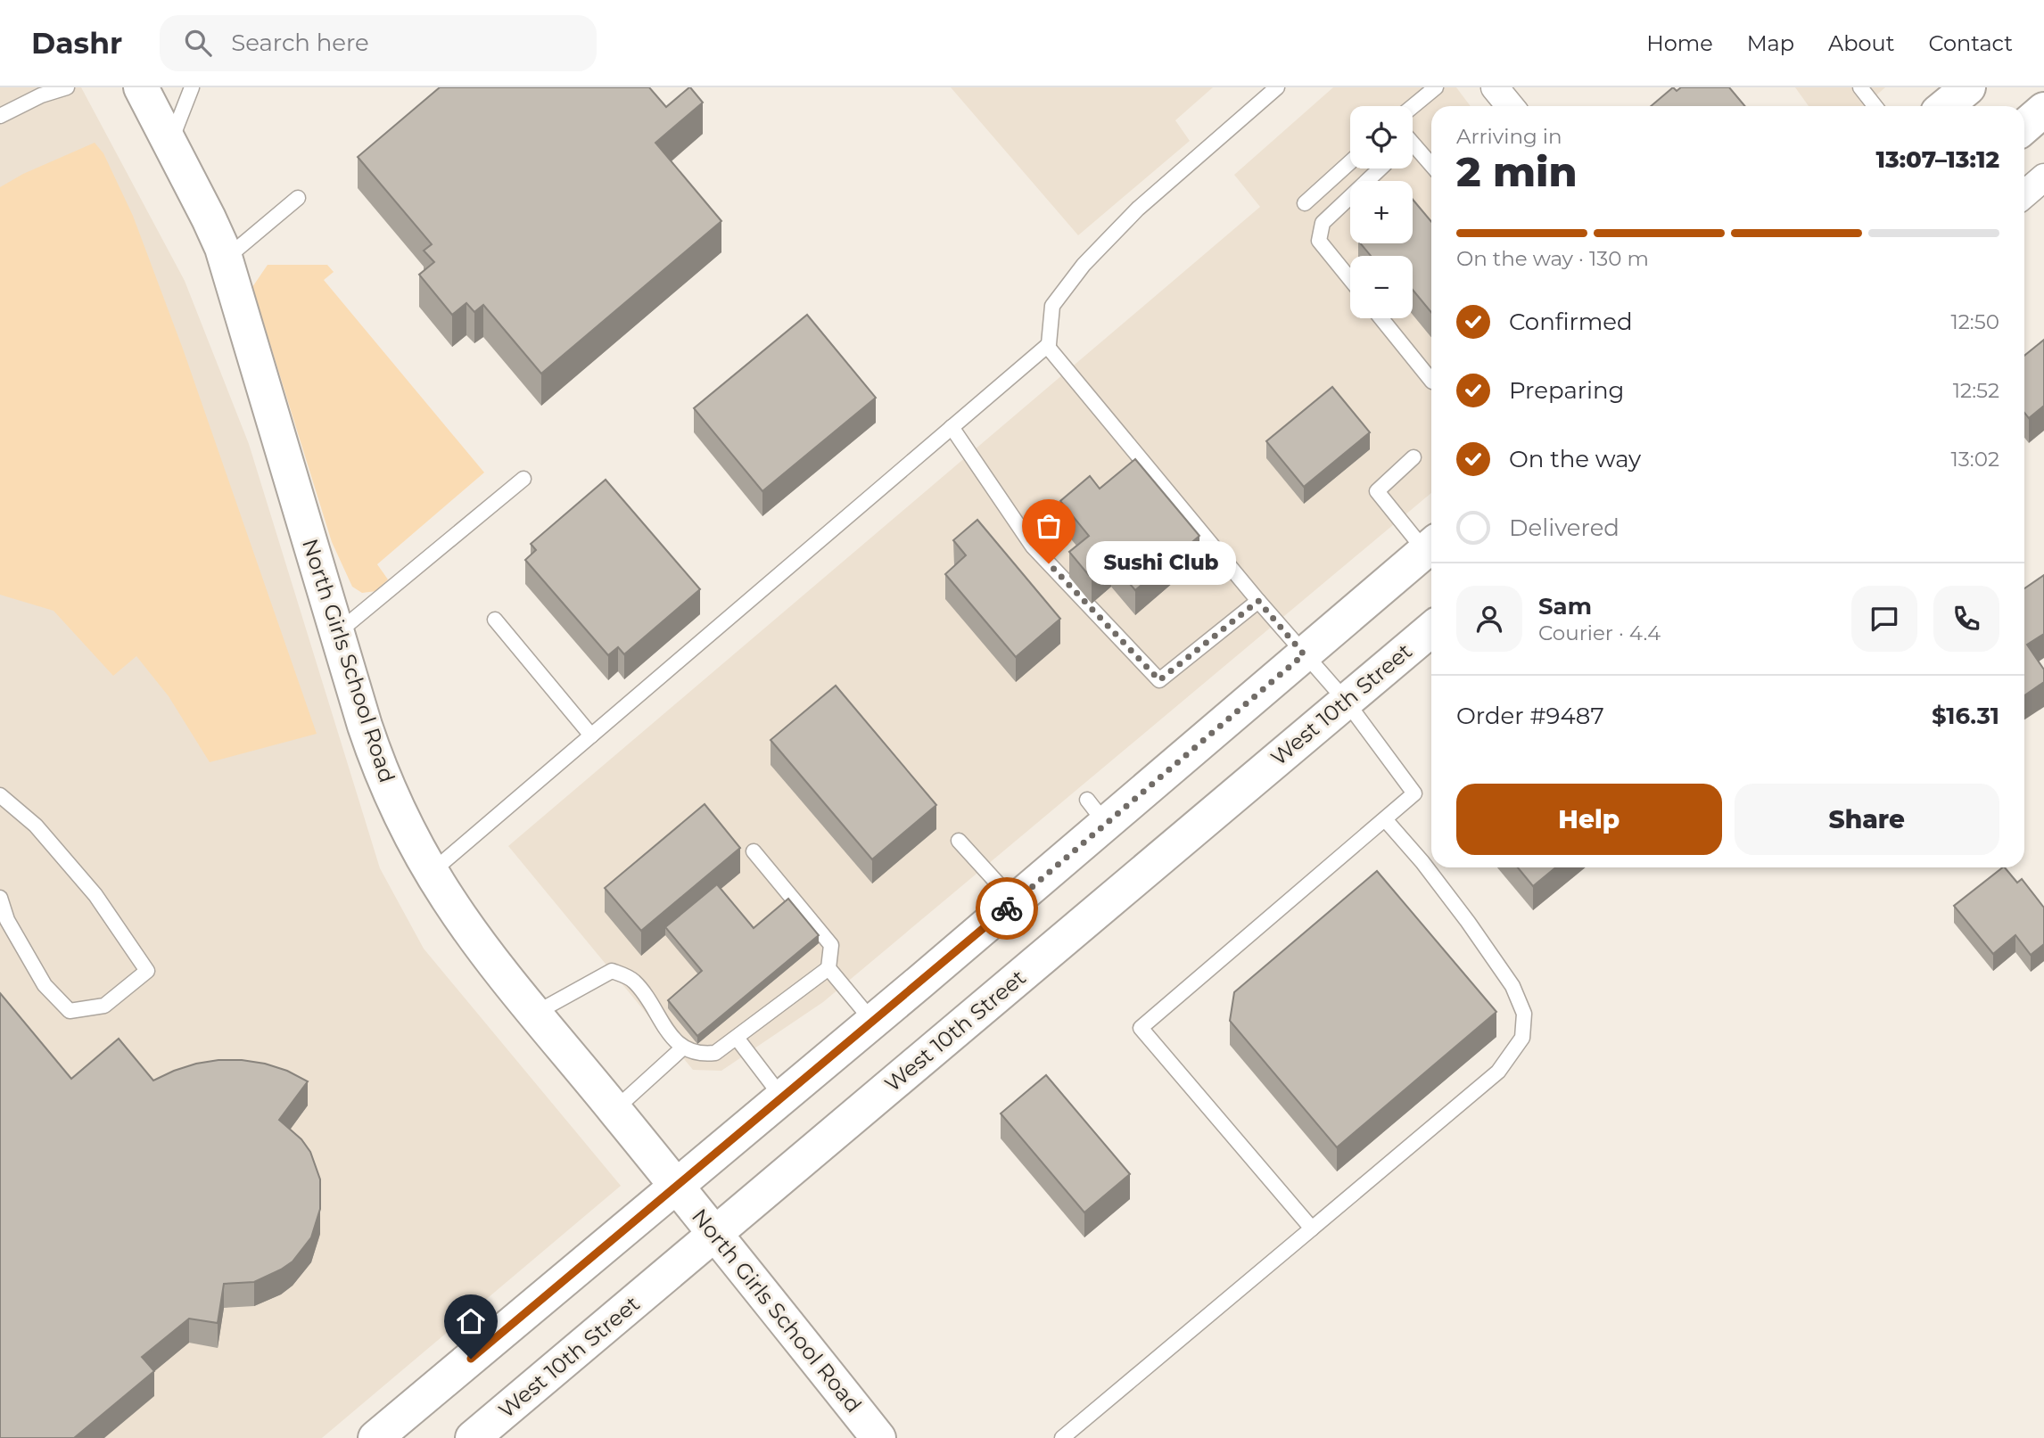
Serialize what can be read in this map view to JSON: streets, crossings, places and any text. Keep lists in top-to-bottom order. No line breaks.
{"streets":{"main road":["North Girls School Road","West 10th Street"]},"crossings":[["North Girls School Road","West 10th Street"]],"places":["Sushi Club"],"page":{"header":"Dashr","search":"Search here","nav":["Home","Map","About","Contact"],"map_buttons":["+","−"],"heading":["2 min","Arriving in","13:07–13:12"],"panel":["Sam","Courier · 4.4","Order #9487","$16.31"],"bar":"On the way · 130 m","list":[["Confirmed","12:50"],["Preparing","12:52"],["On the way","13:02"],"Delivered"],"bubble":"Sushi Club","buttons":["Help","Share"]}}
